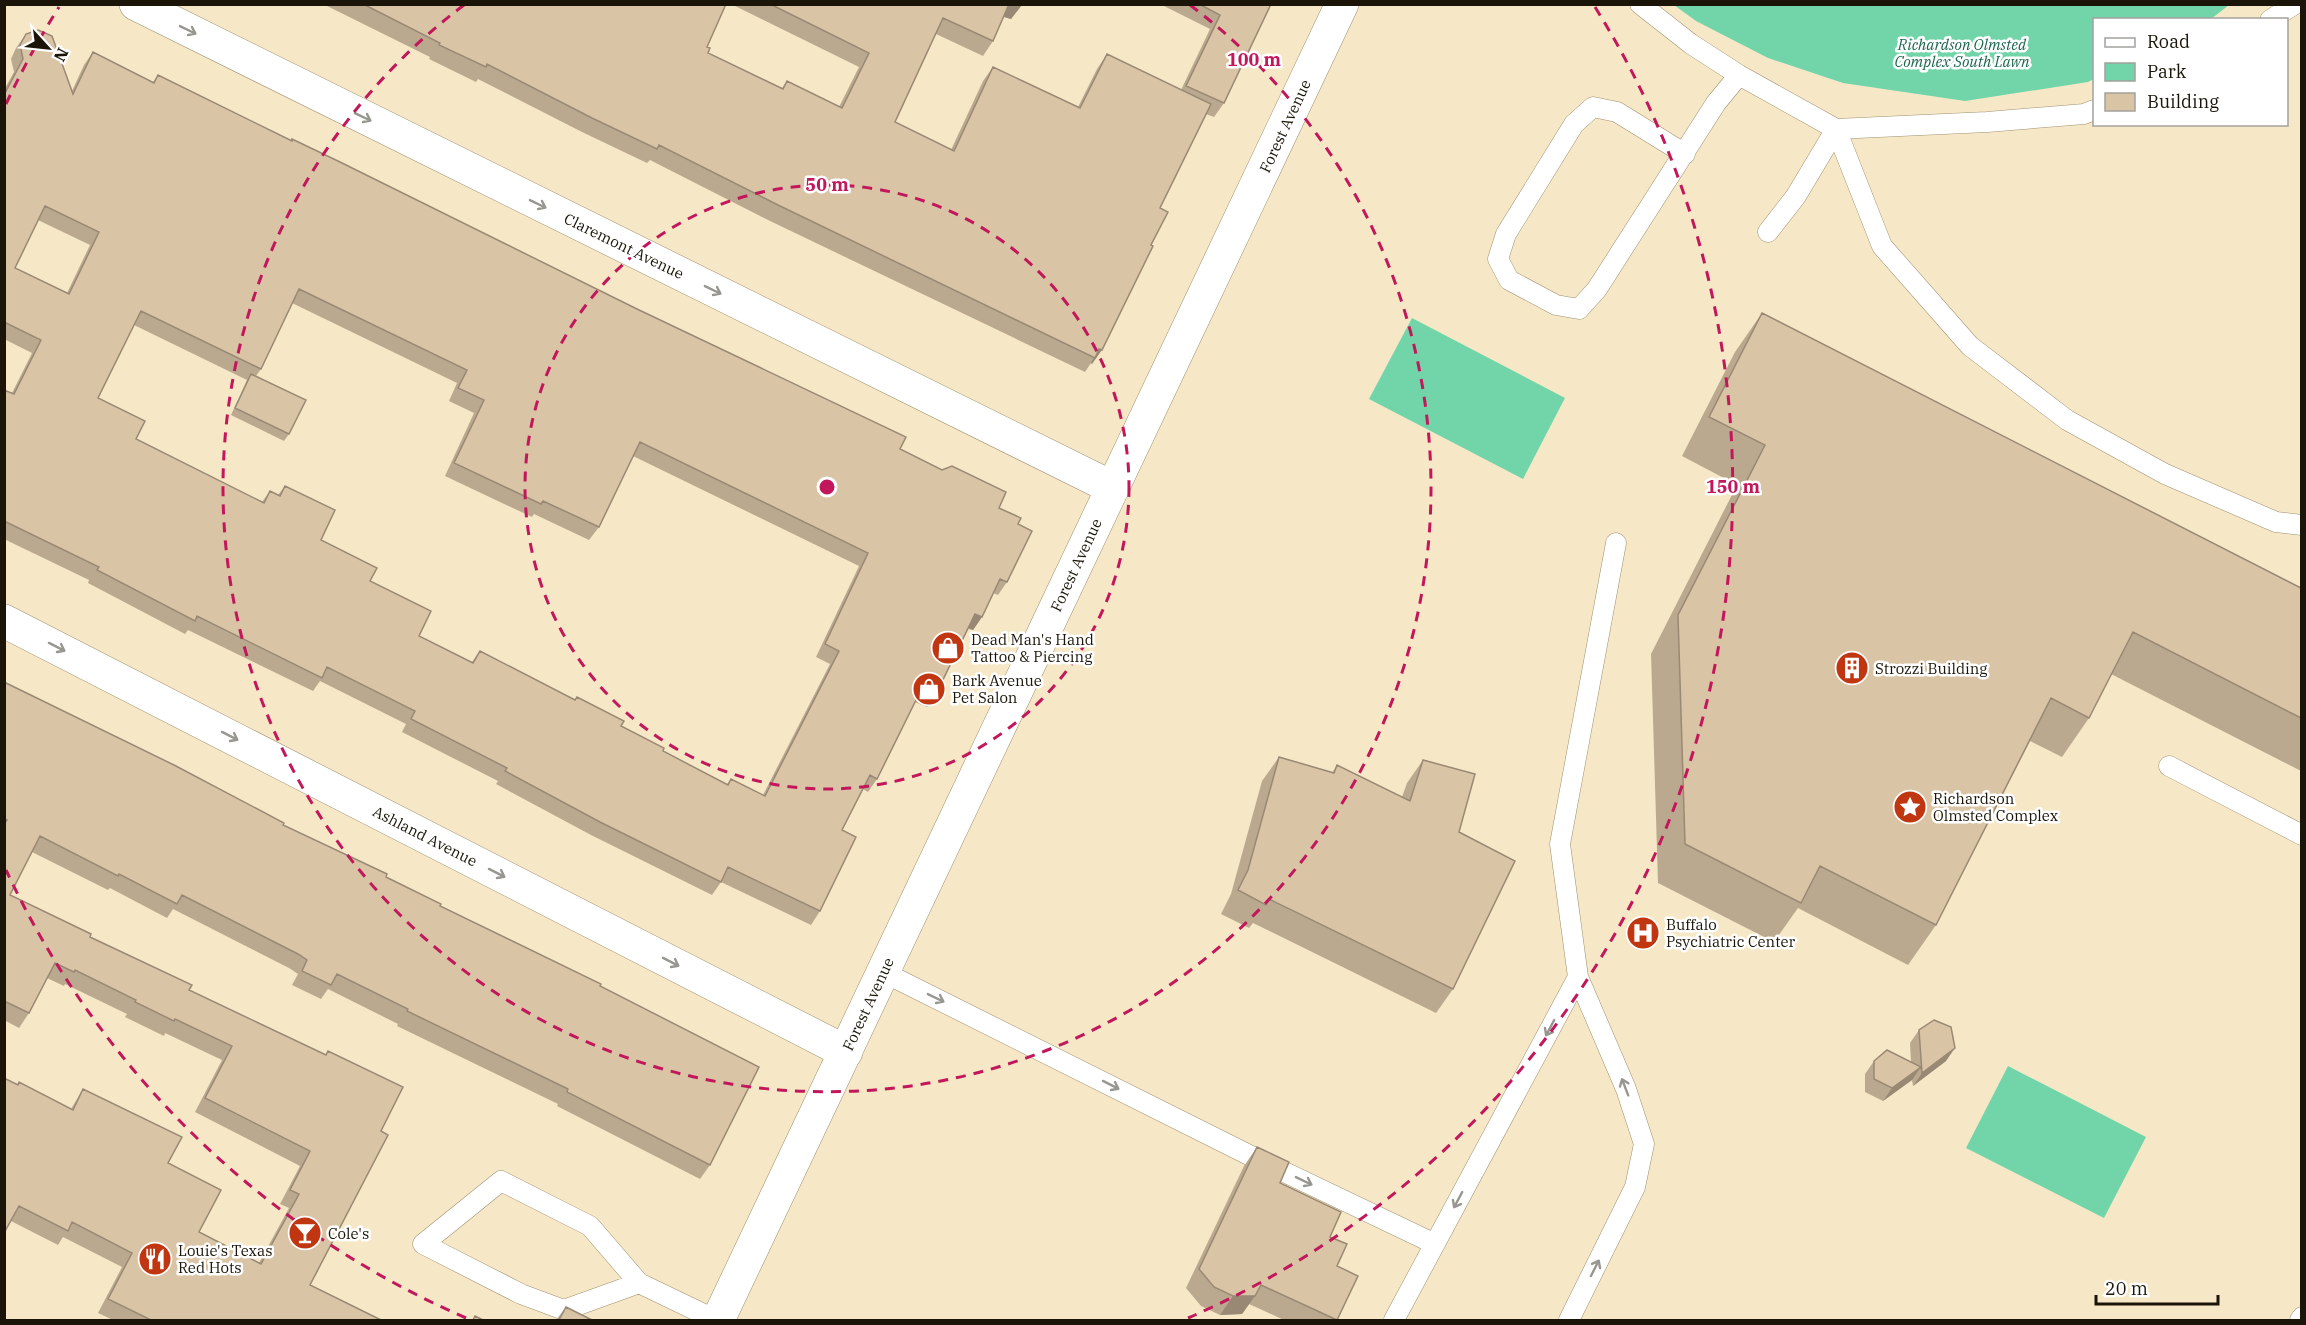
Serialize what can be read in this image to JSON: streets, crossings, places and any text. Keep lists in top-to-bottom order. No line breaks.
{"streets":{"street":["Forest Avenue","Claremont Avenue","Ashland Avenue"]},"crossings":[["Forest Avenue","Claremont Avenue"],["Forest Avenue","Ashland Avenue"]],"one_way":["Claremont Avenue","Ashland Avenue"],"parks":["Richardson Olmsted Complex South Lawn"],"places":{"shop":["Dead Man's Hand Tattoo & Piercing","Bark Avenue Pet Salon"],"building":["Strozzi Building"],"place":["Richardson Olmsted Complex"],"hospital":["Buffalo Psychiatric Center"],"bar":["Cole's"],"restaurant":["Louie's Texas Red Hots"]},"legend":["Road","Park","Building"],"scale_bar":"20 m","north":"bottom right","rings":["100 m","50 m","150 m"]}
